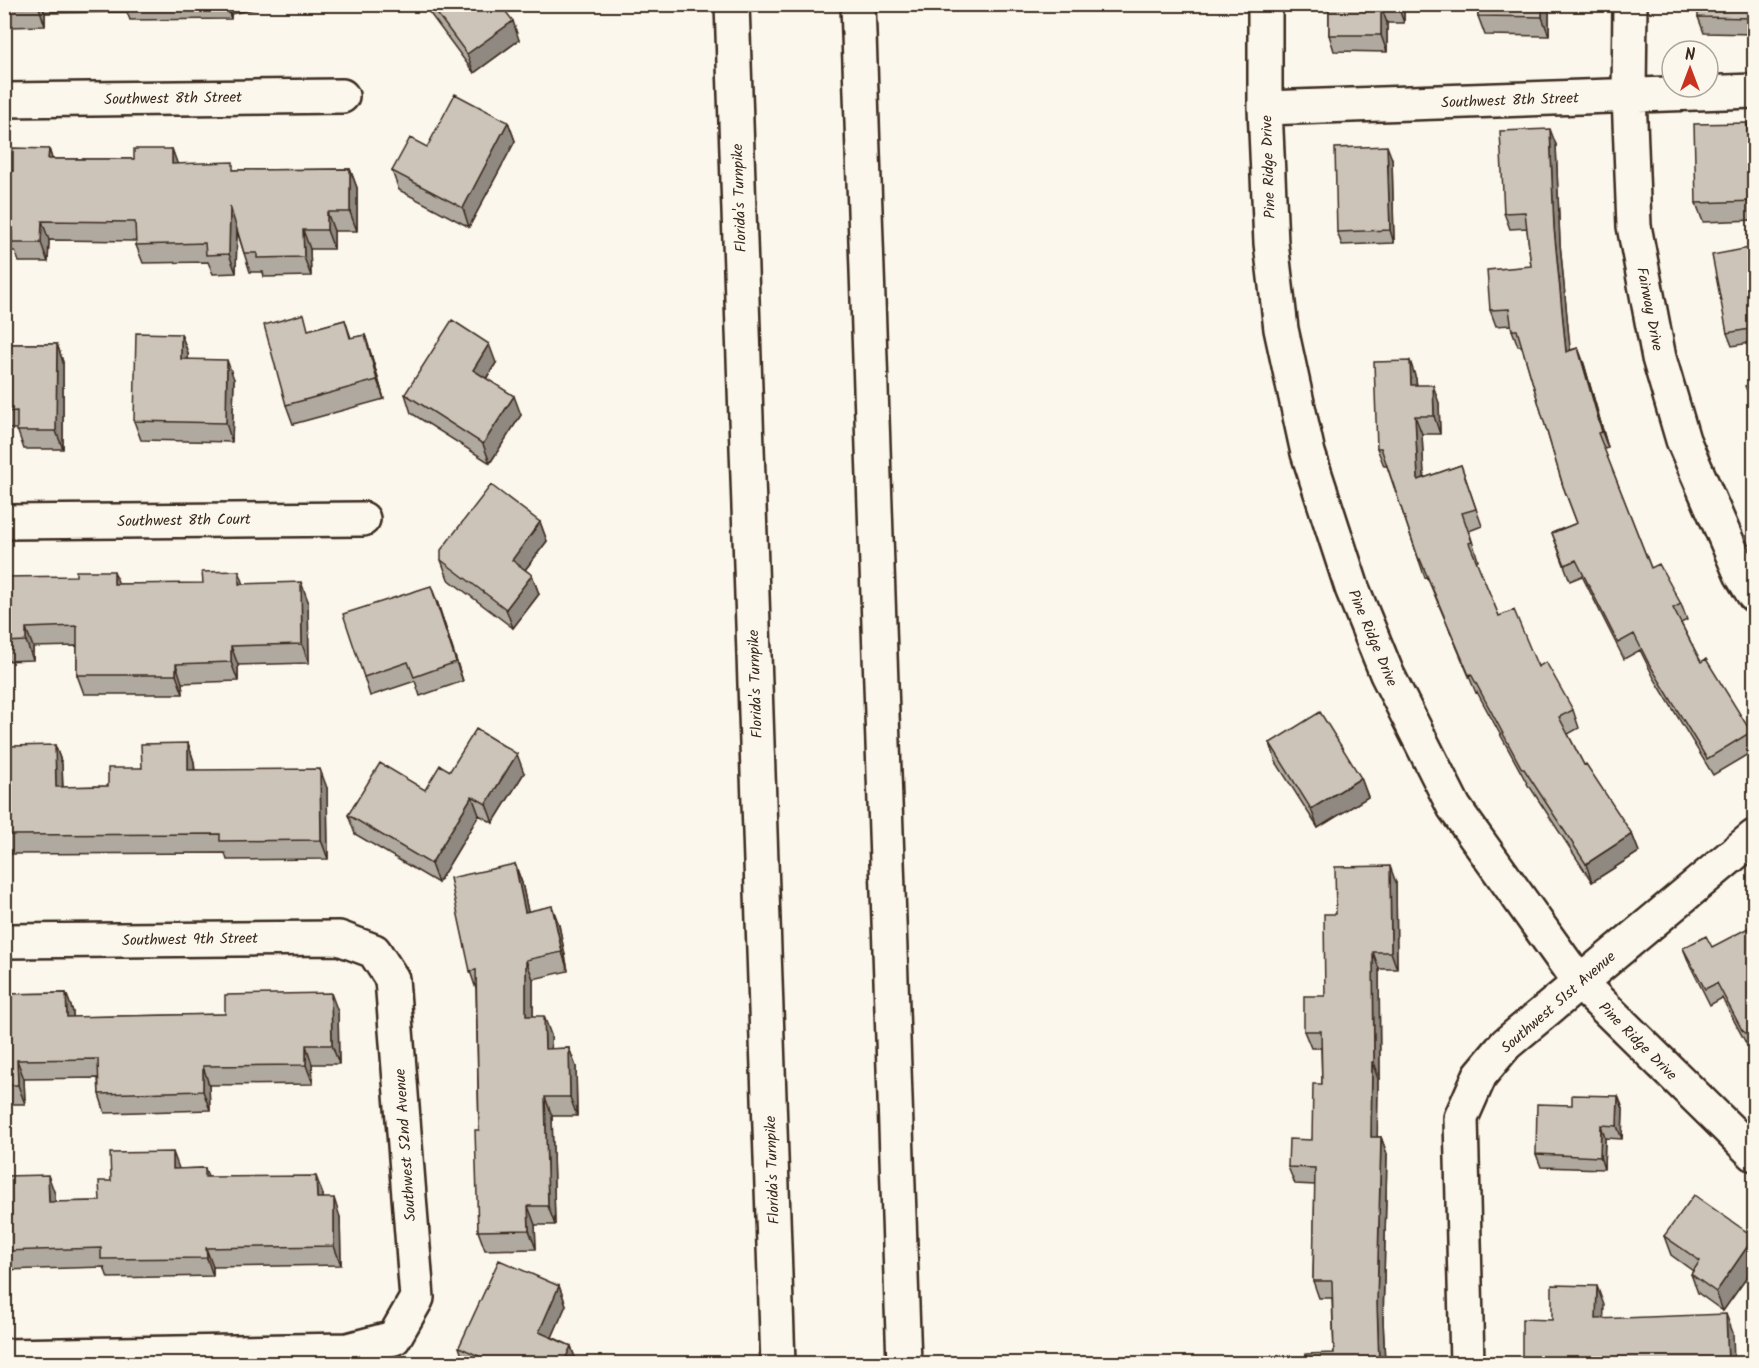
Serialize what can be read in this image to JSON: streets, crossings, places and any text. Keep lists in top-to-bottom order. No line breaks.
{"streets":{"main road":["Southwest 8th Street","Pine Ridge Drive","Florida's Turnpike","Fairway Drive","Southwest 8th Court","Southwest 9th Street","Southwest 51st Avenue","Southwest 52nd Avenue"]},"crossings":[["Southwest 8th Street","Pine Ridge Drive"],["Southwest 8th Street","Fairway Drive"],["Pine Ridge Drive","Southwest 51st Avenue"],["Southwest 9th Street","Southwest 52nd Avenue"]],"north":"top"}
